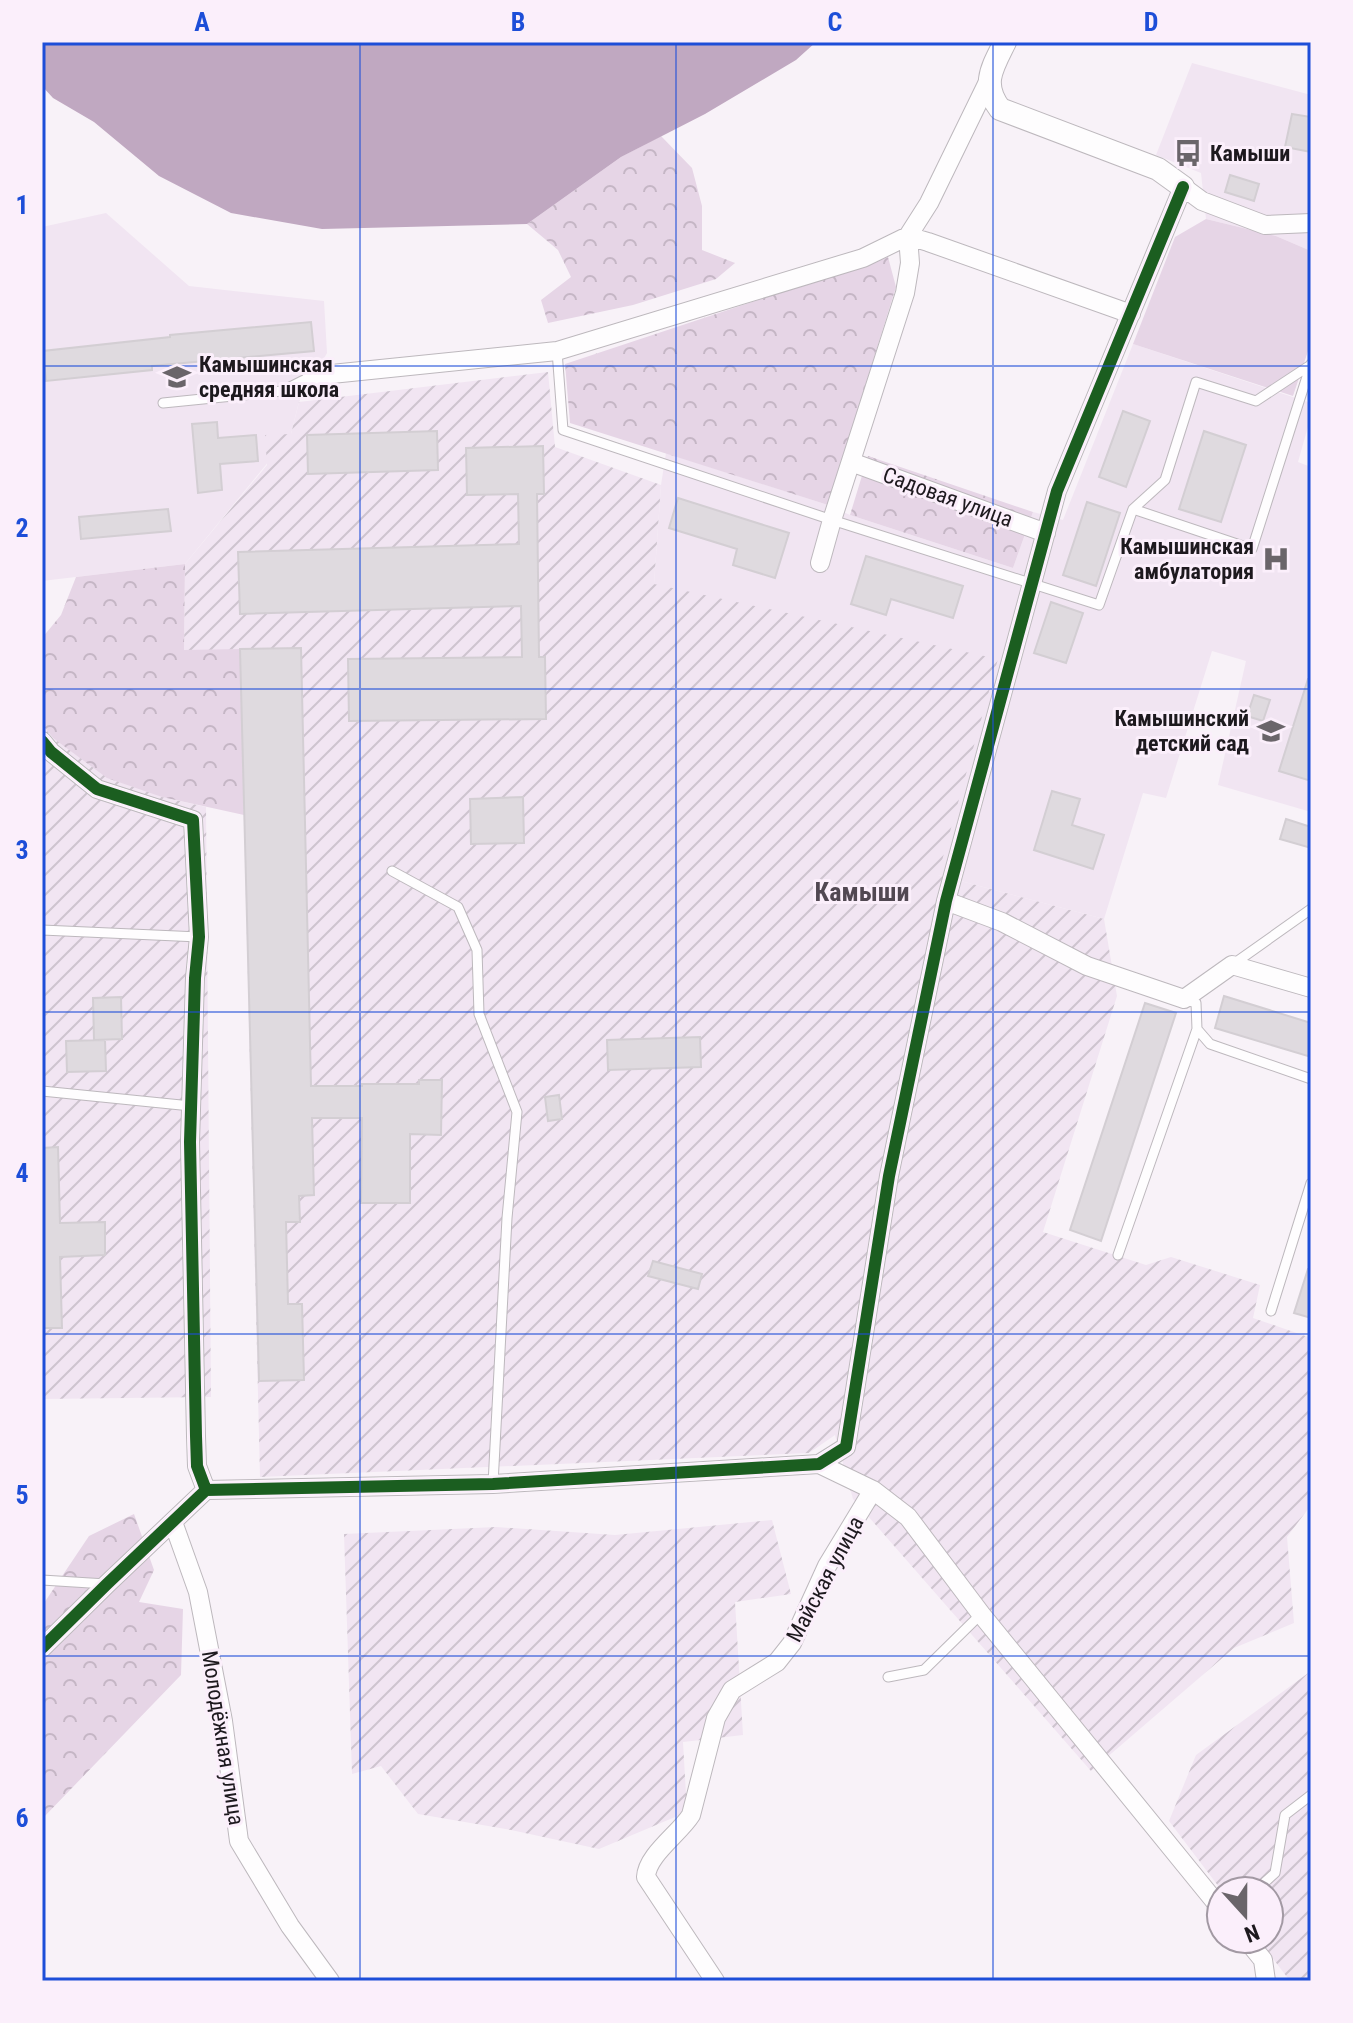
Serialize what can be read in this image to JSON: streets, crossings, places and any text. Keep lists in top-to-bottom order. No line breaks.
{"streets":{"street":["Садовая улица","Майская улица","Молодёжная улица"]},"districts":["Камыши"],"places":{"bus stop":["Камыши"],"school or university":["Камышинская средняя школа","Камышинский детский сад"],"hospital":["Камышинская амбулатория"]},"north":"bottom","grid":{"columns":["A","B","C","D"],"rows":["1","2","3","4","5","6"]}}
